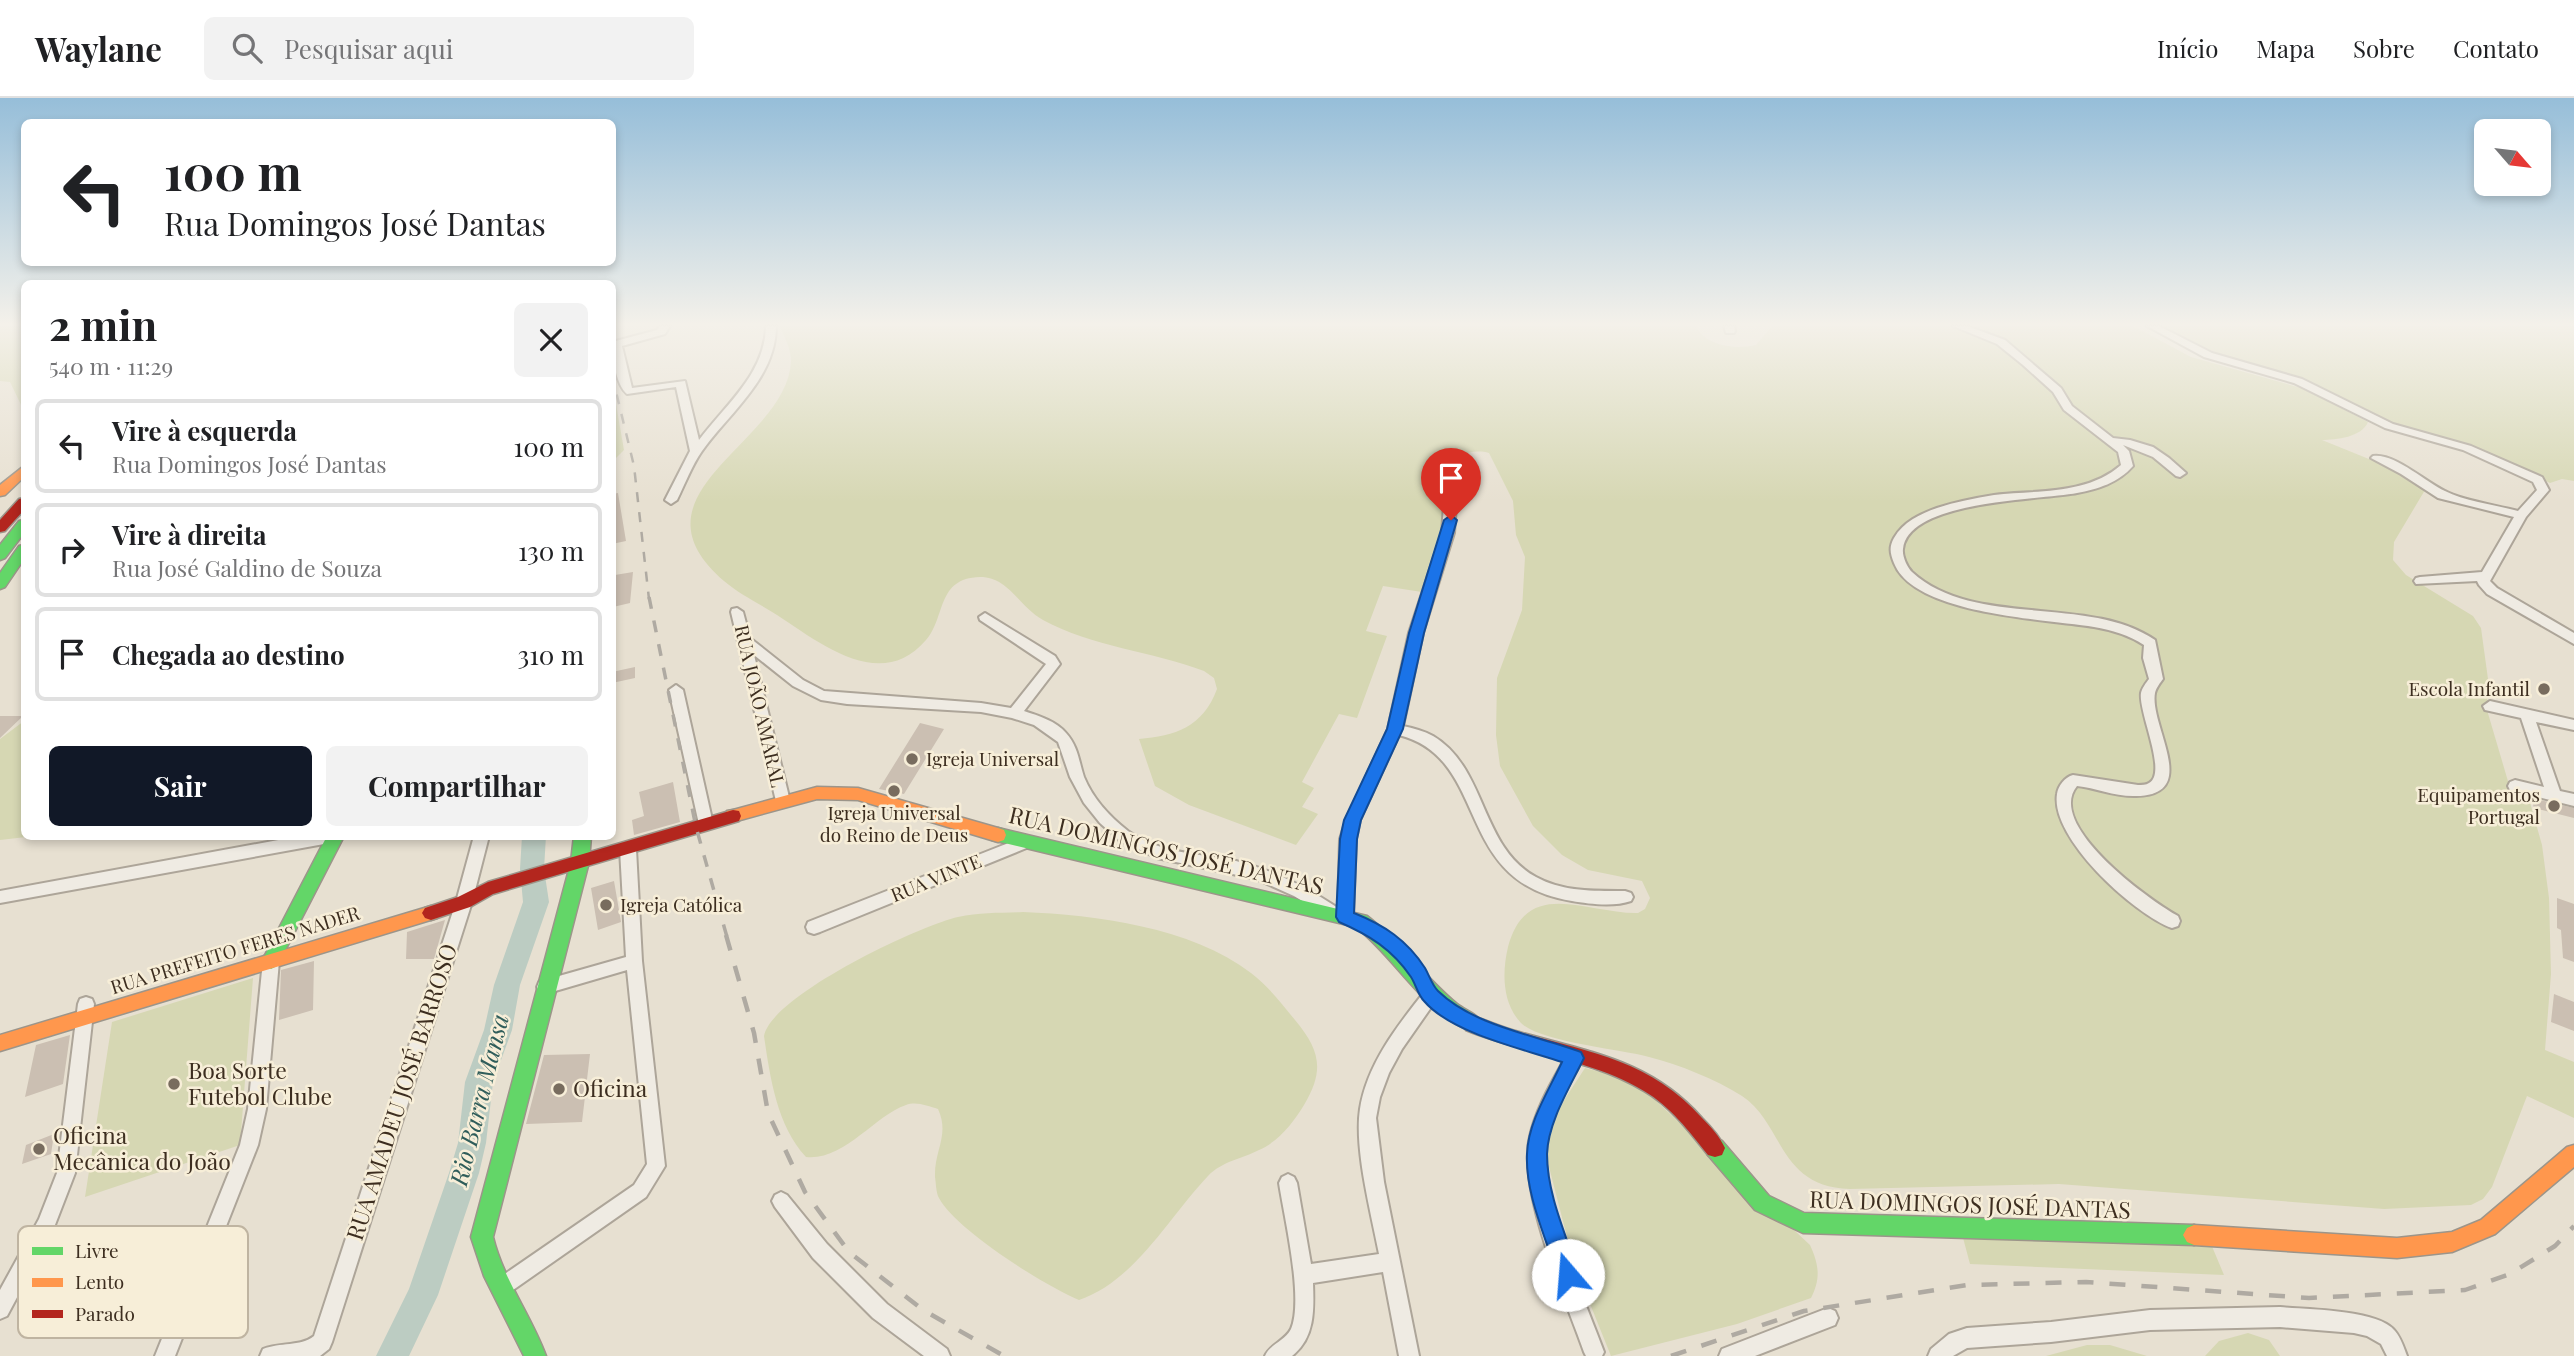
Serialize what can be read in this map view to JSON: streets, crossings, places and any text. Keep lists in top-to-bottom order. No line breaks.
{"streets":{"main road":["RUA DOMINGOS JOSÉ DANTAS","RUA PREFEITO FERES NADER"],"street":["RUA JOÃO AMARAL","RUA VINTE","RUA AMADEU JOSÉ BARROSO"]},"crossings":[["RUA JOÃO AMARAL","RUA DOMINGOS JOSÉ DANTAS"],["RUA DOMINGOS JOSÉ DANTAS","RUA VINTE"],["RUA DOMINGOS JOSÉ DANTAS","RUA PREFEITO FERES NADER"],["RUA PREFEITO FERES NADER","RUA AMADEU JOSÉ BARROSO"]],"water":["Rio Barra Mansa"],"places":["Escola Infantil","Igreja Universal","Igreja Universal do Reino de Deus","Equipamentos Portugal","Igreja Católica","Boa Sorte Futebol Clube","Oficina","Oficina Mecânica do João"],"legend":["Livre","Lento","Parado"],"north":"bottom right","page":{"header":"Waylane","search":"Pesquisar aqui","nav":["Início","Mapa","Sobre","Contato"],"turn":["100 m","Rua Domingos José Dantas"],"heading":["2 min","540 m · 11:29"],"list":[{"name":"Vire à esquerda","note":"Rua Domingos José Dantas","value":"100 m"},{"name":"Vire à direita","note":"Rua José Galdino de Souza","value":"130 m"},{"name":"Chegada ao destino","value":"310 m"}],"buttons":["Sair","Compartilhar"]}}
